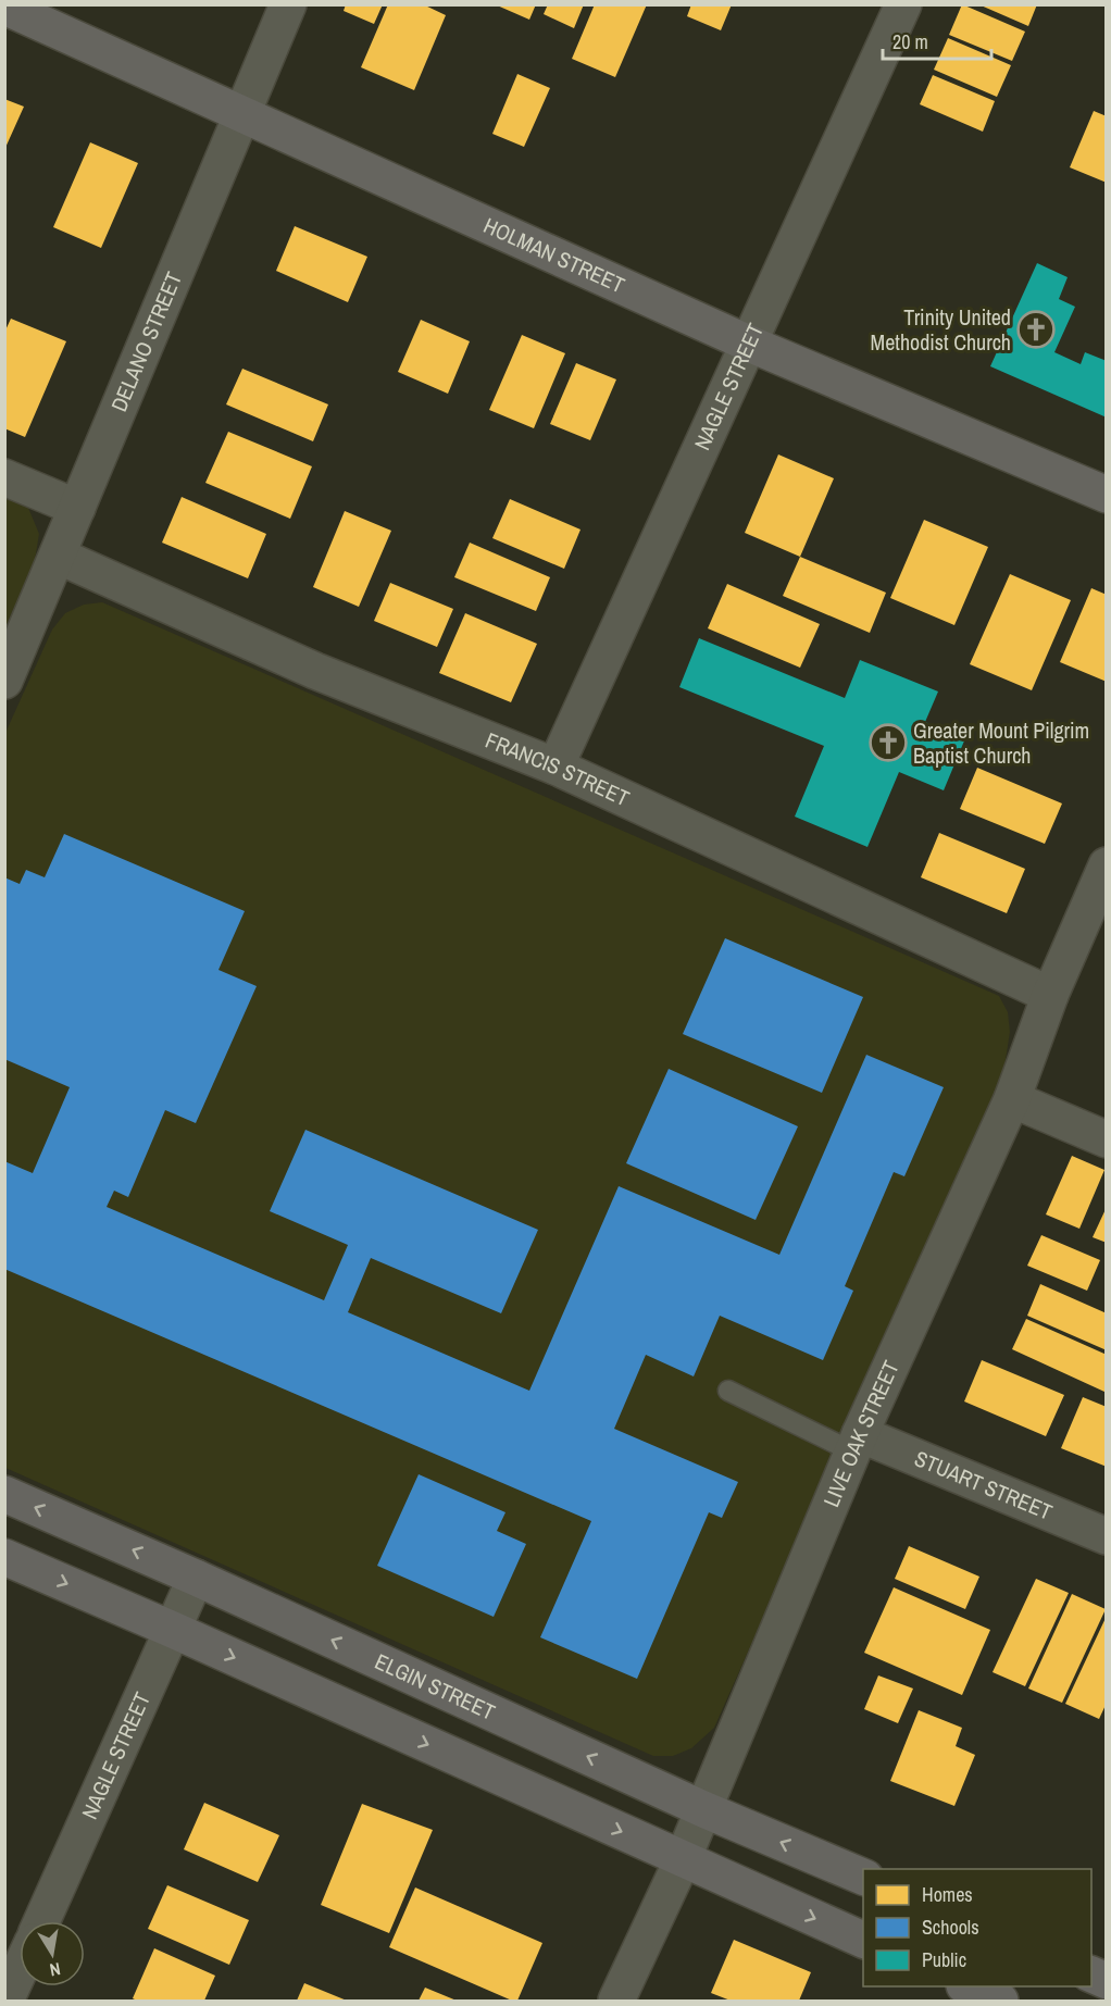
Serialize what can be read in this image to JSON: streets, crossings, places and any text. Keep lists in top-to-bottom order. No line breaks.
{"streets":{"main road":["ELGIN STREET"],"street":["HOLMAN STREET","DELANO STREET","NAGLE STREET","FRANCIS STREET","LIVE OAK STREET","STUART STREET"]},"crossings":[["HOLMAN STREET","DELANO STREET"],["HOLMAN STREET","NAGLE STREET"],["DELANO STREET","FRANCIS STREET"],["NAGLE STREET","FRANCIS STREET"],["NAGLE STREET","ELGIN STREET"],["FRANCIS STREET","LIVE OAK STREET"],["LIVE OAK STREET","STUART STREET"],["LIVE OAK STREET","ELGIN STREET"]],"places":{"church":["Trinity United Methodist Church","Greater Mount Pilgrim Baptist Church"]},"legend":["Homes","Schools","Public"],"scale_bar":"20 m","north":"bottom"}
